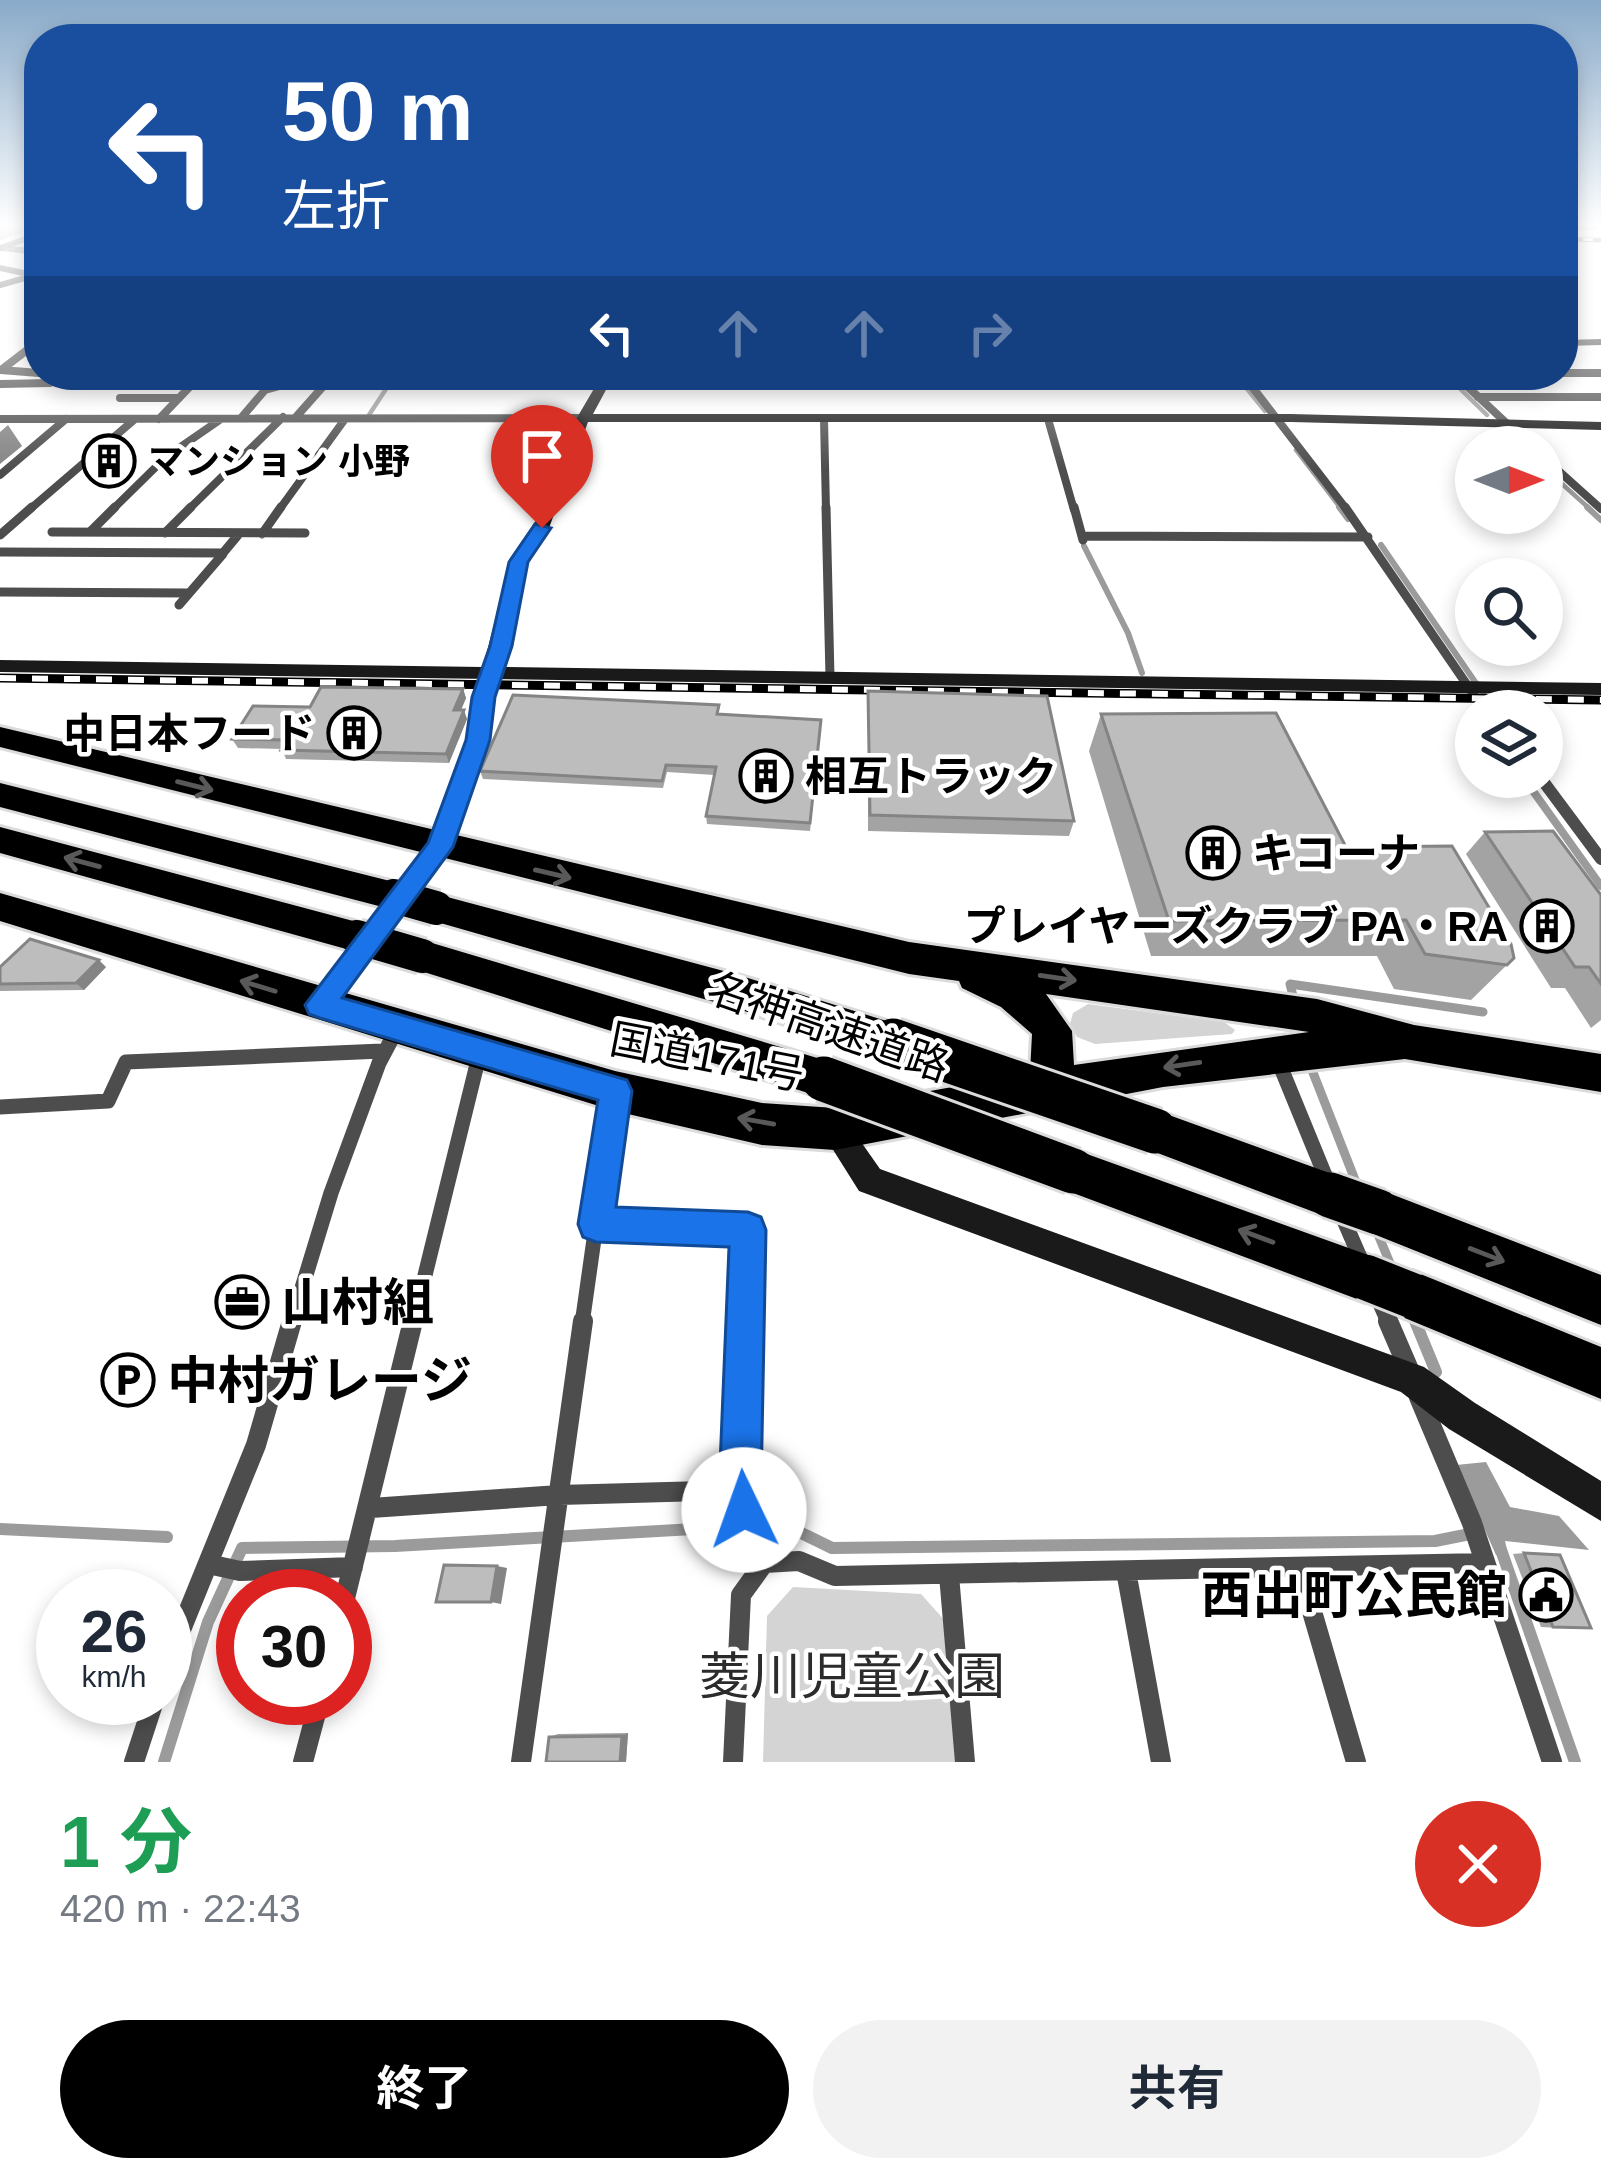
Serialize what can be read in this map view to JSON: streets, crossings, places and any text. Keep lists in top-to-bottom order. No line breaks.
{"streets":{"highway":["名神高速道路","国道171号"]},"parks":["菱川児童公園"],"places":{"building":["マンション 小野","中日本フード","相互トラック","キコーナ","プレイヤーズクラブ PA・RA"],"office":["山村組"],"parking":["中村ガレージ"],"public building":["西出町公民館"]},"north":"right","page":{"turn":["50 m","左折"],"speed":"26 km/h","limit":"30","heading":["1 分","420 m · 22:43"],"buttons":["終了","共有"]}}
